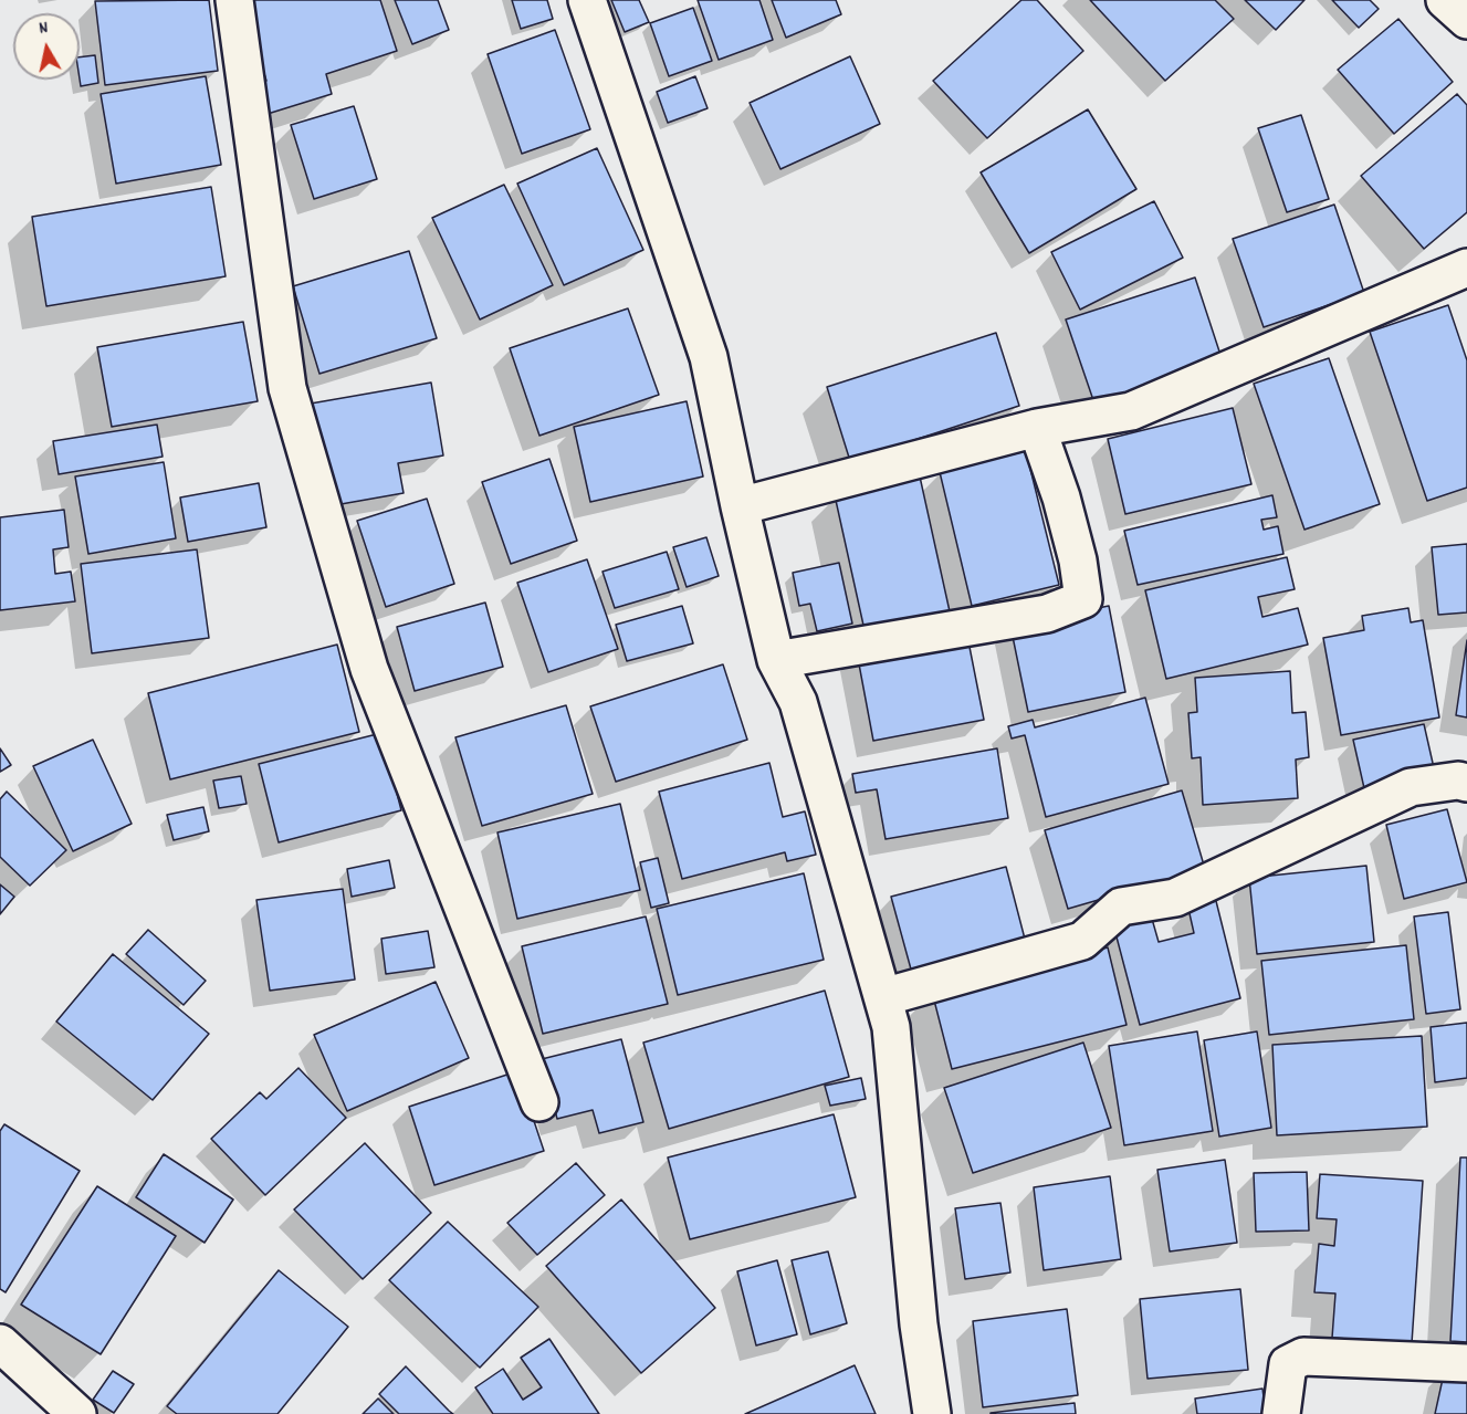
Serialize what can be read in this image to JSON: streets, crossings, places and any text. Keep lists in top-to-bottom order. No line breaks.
{"north":"top"}
